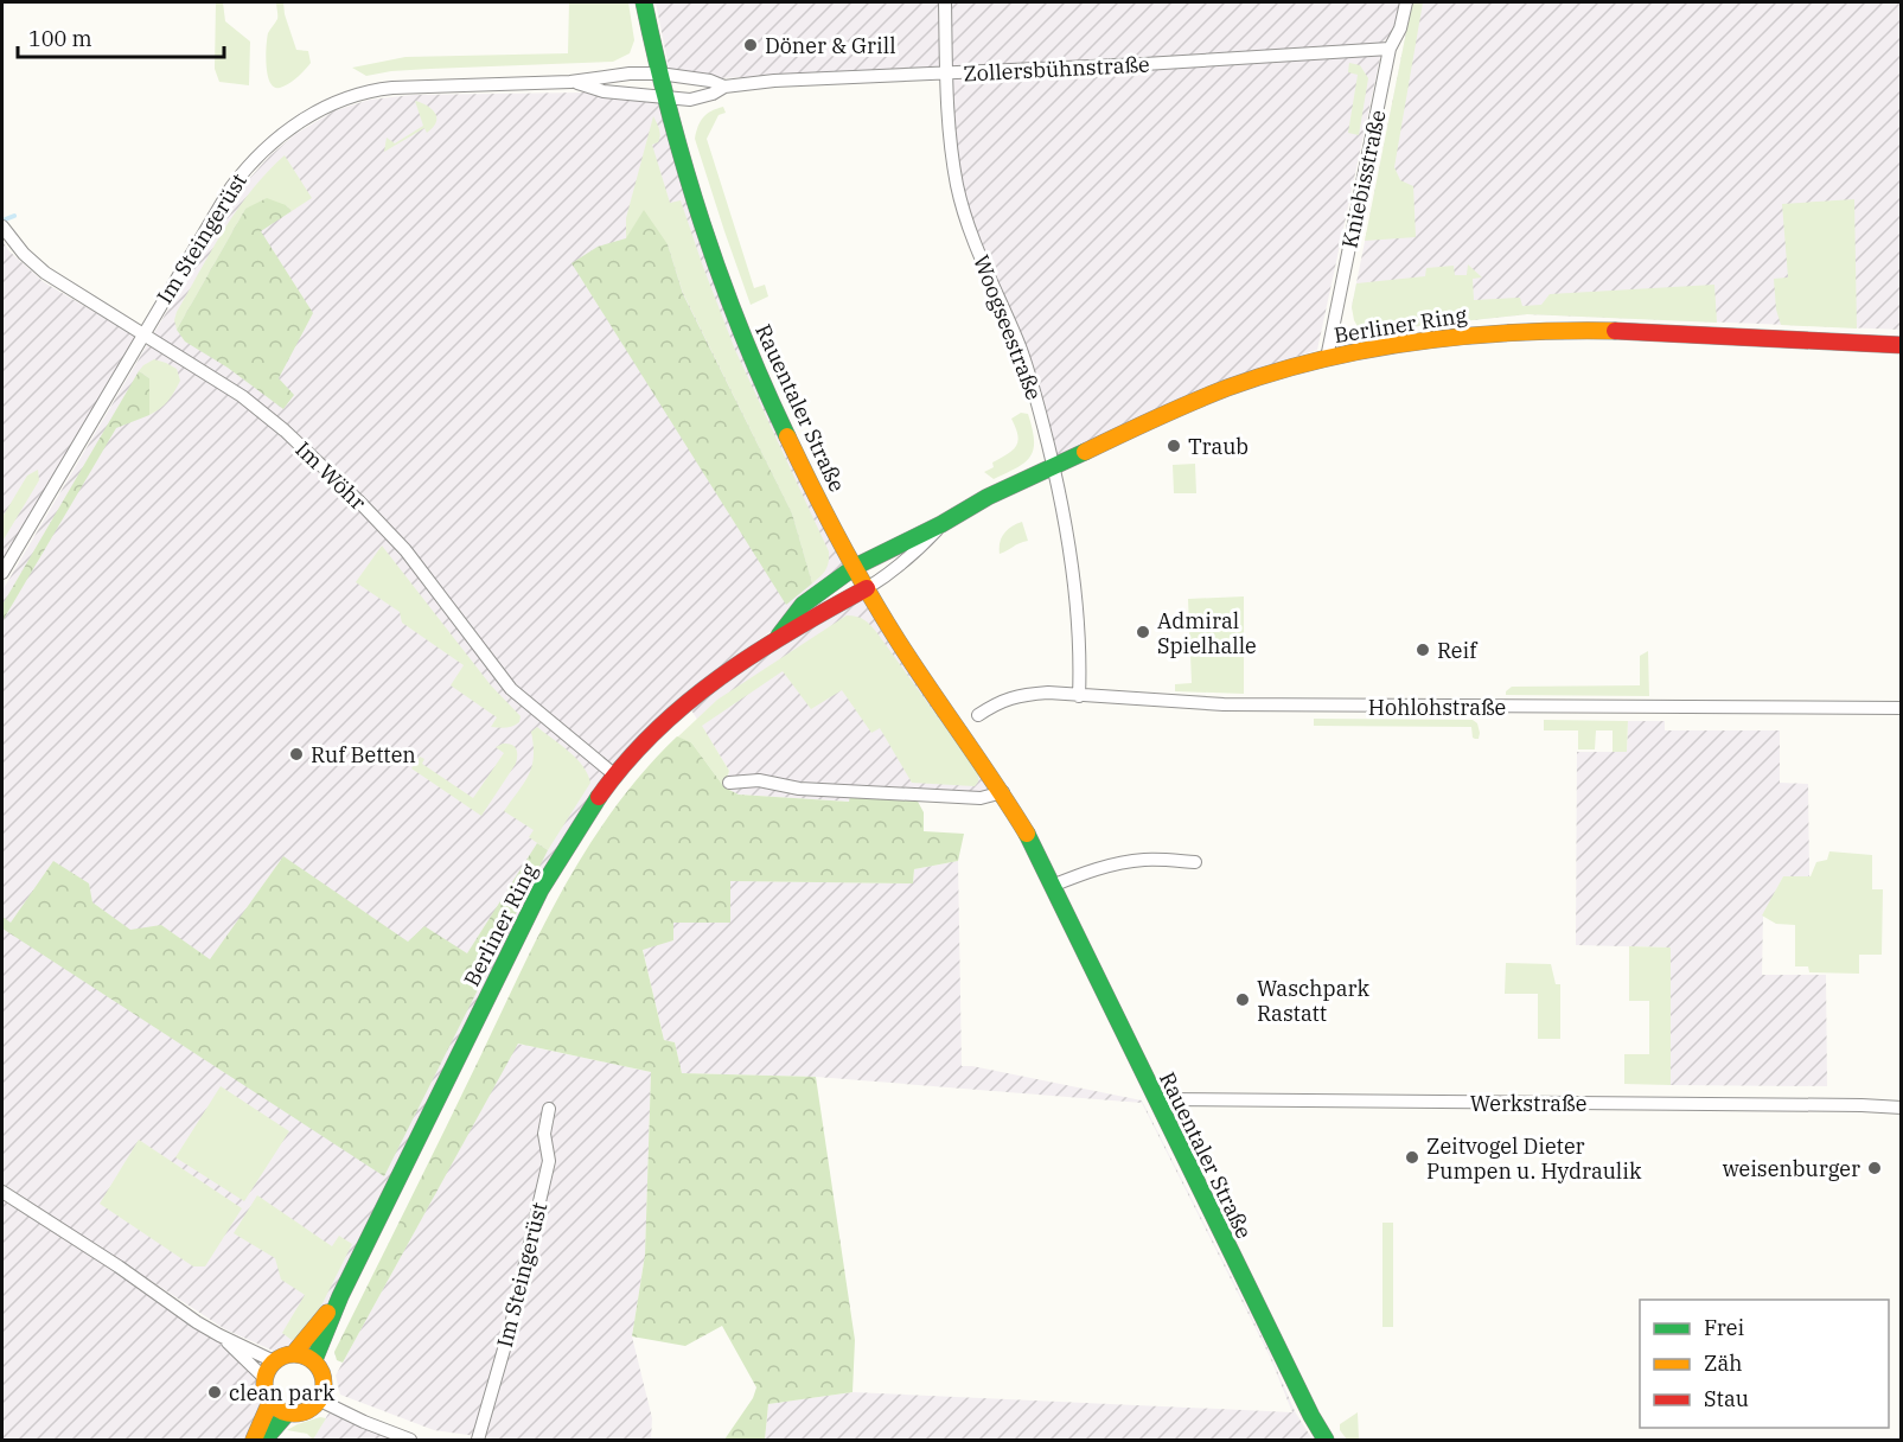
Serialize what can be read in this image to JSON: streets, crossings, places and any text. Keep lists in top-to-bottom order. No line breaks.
{"streets":{"street":["Zollersbühnstraße","Kniebisstraße","Im Steingerüst","Berliner Ring","Woogseestraße","Rauentaler Straße","Im Wöhr","Hohlohstraße","Werkstraße"]},"crossings":[["Zollersbühnstraße","Kniebisstraße"],["Zollersbühnstraße","Im Steingerüst"],["Zollersbühnstraße","Woogseestraße"],["Zollersbühnstraße","Rauentaler Straße"],["Kniebisstraße","Berliner Ring"],["Im Steingerüst","Rauentaler Straße"],["Im Steingerüst","Im Wöhr"],["Berliner Ring","Woogseestraße"],["Berliner Ring","Rauentaler Straße"],["Berliner Ring","Im Wöhr"],["Woogseestraße","Hohlohstraße"],["Rauentaler Straße","Werkstraße"]],"places":["Döner & Grill","Traub","Admiral Spielhalle","Reif","Ruf Betten","Waschpark Rastatt","Zeitvogel Dieter Pumpen u. Hydraulik","weisenburger","clean park"],"legend":["Frei","Zäh","Stau"],"scale_bar":"100 m"}
